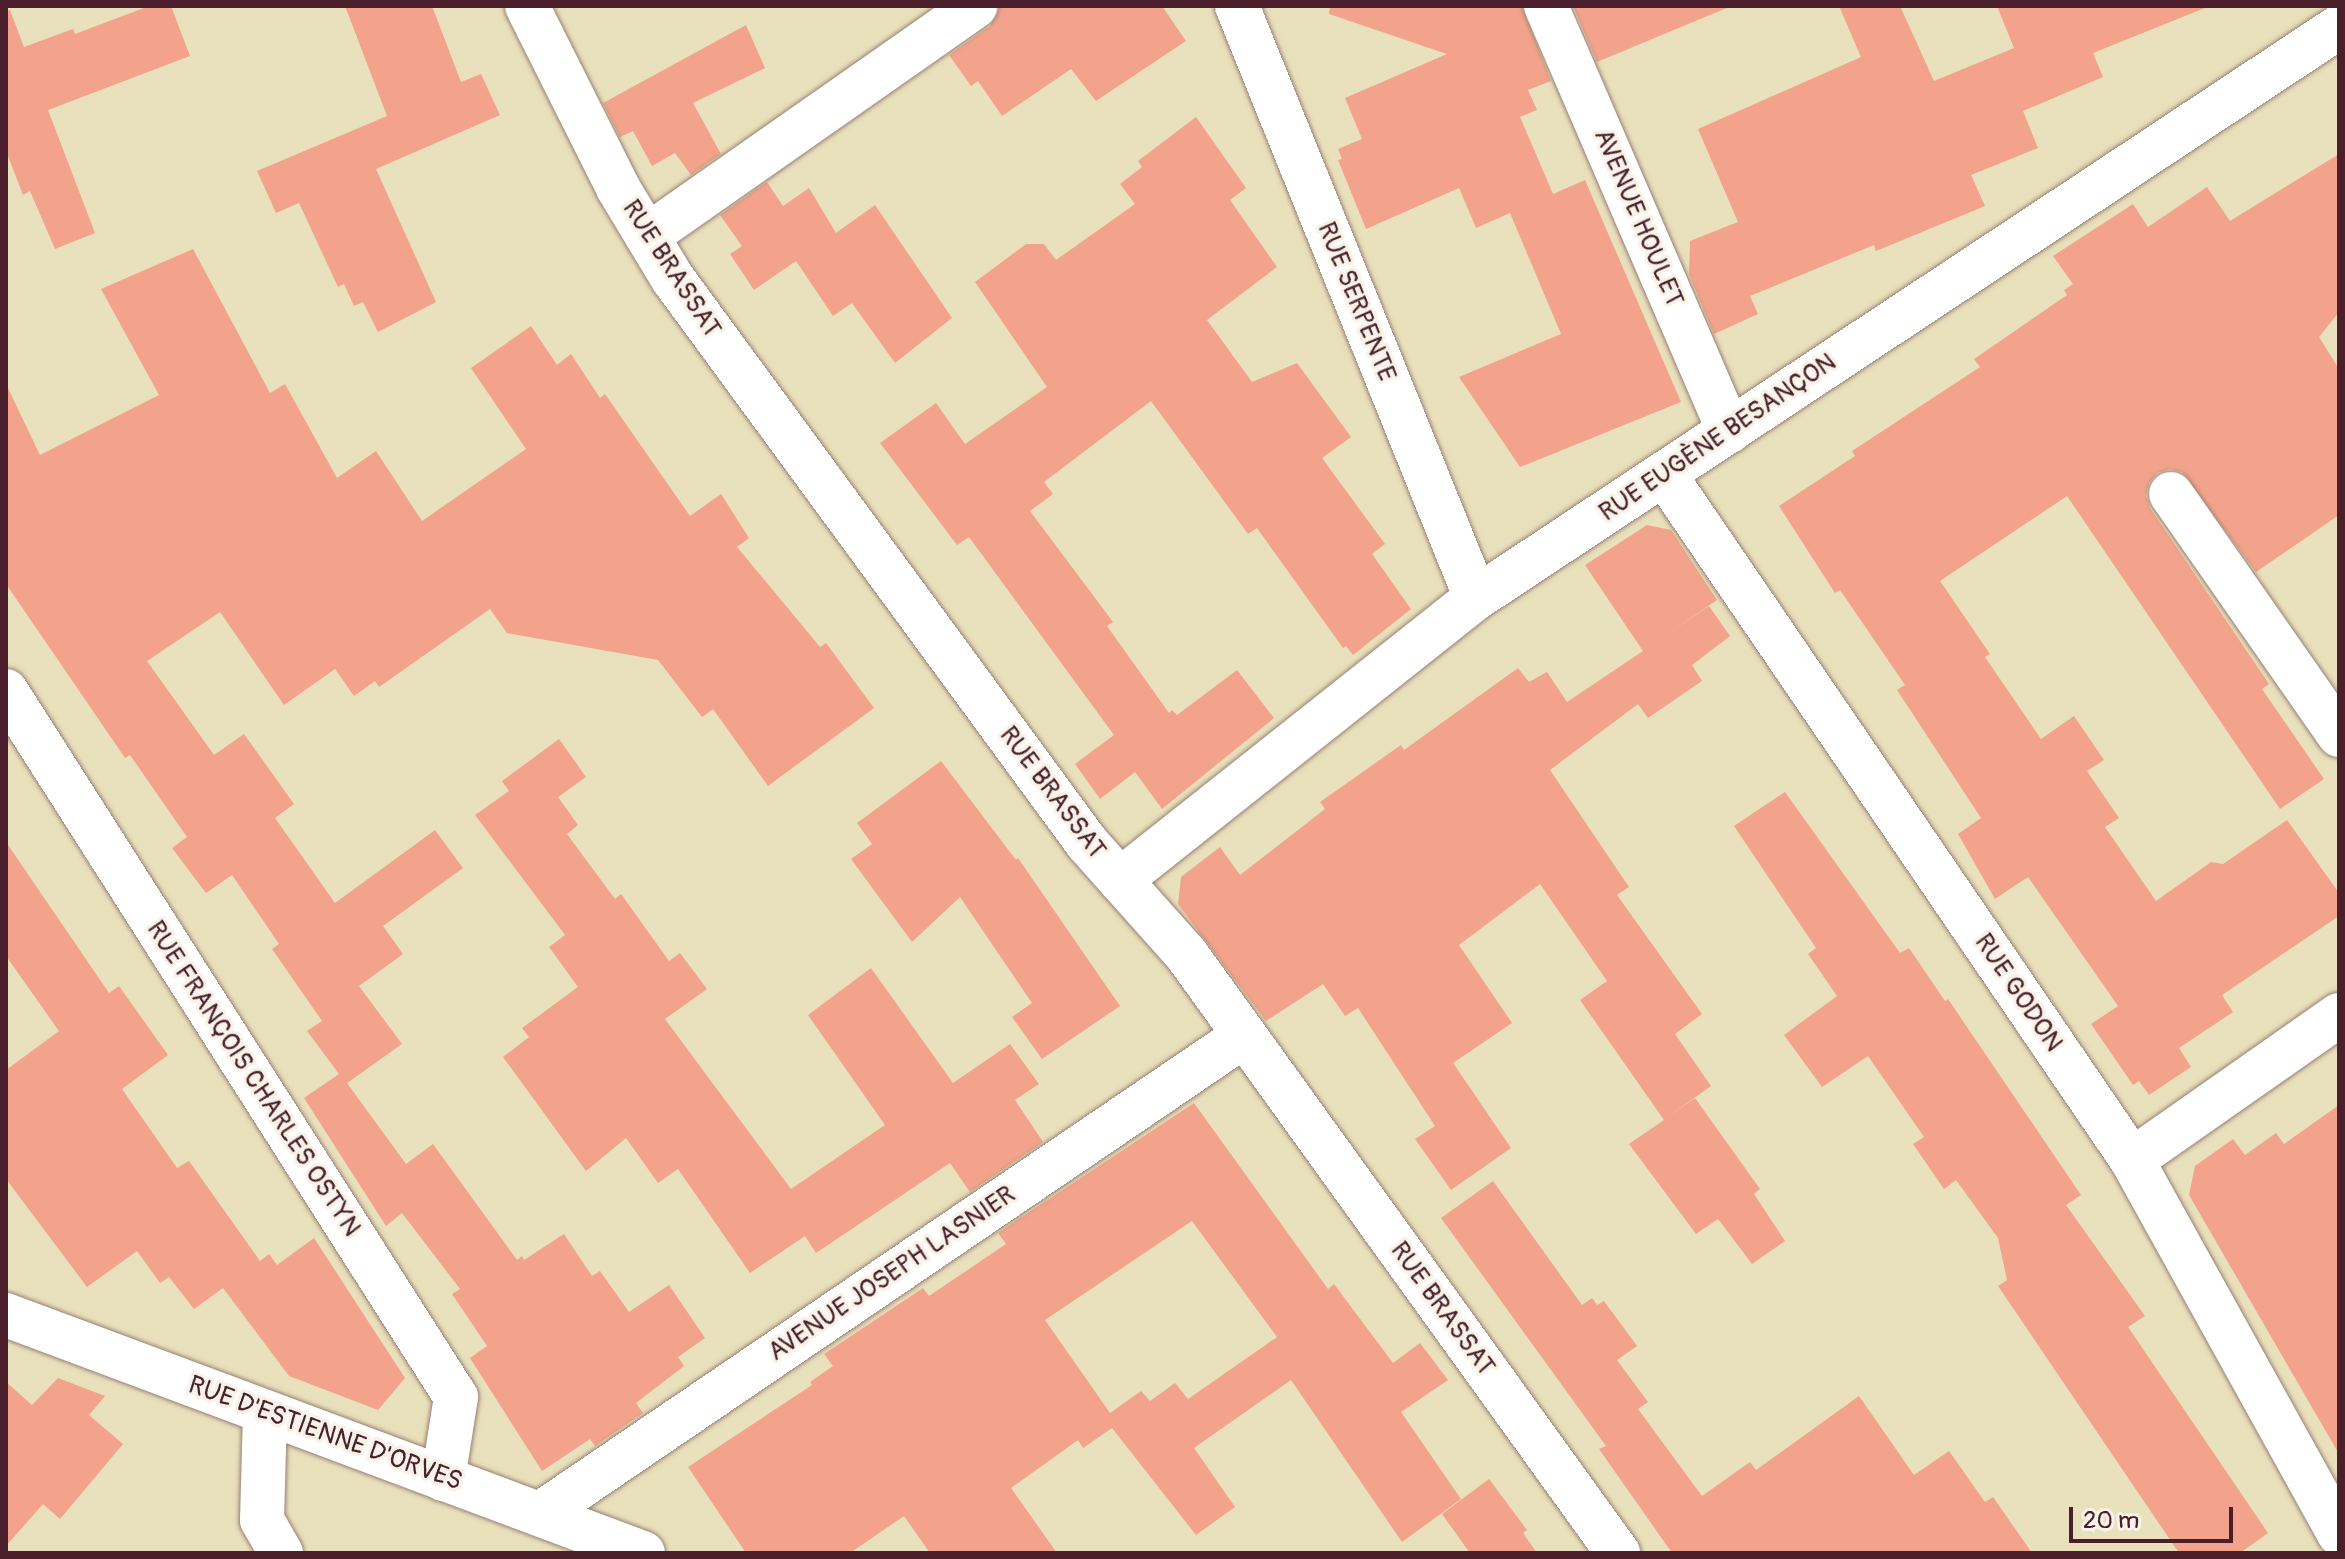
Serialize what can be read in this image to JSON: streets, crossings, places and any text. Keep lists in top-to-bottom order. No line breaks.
{"streets":{"street":["AVENUE HOULET","RUE BRASSAT","RUE SERPENTE","RUE EUGÈNE BESANÇON","RUE GODON","RUE FRANÇOIS CHARLES OSTYN","AVENUE JOSEPH LASNIER","RUE D'ESTIENNE D'ORVES"]},"crossings":[["AVENUE HOULET","RUE EUGÈNE BESANÇON"],["RUE BRASSAT","RUE EUGÈNE BESANÇON"],["RUE BRASSAT","AVENUE JOSEPH LASNIER"],["RUE SERPENTE","RUE EUGÈNE BESANÇON"],["RUE EUGÈNE BESANÇON","RUE GODON"],["RUE FRANÇOIS CHARLES OSTYN","RUE D'ESTIENNE D'ORVES"],["AVENUE JOSEPH LASNIER","RUE D'ESTIENNE D'ORVES"]],"scale_bar":"20 m"}
